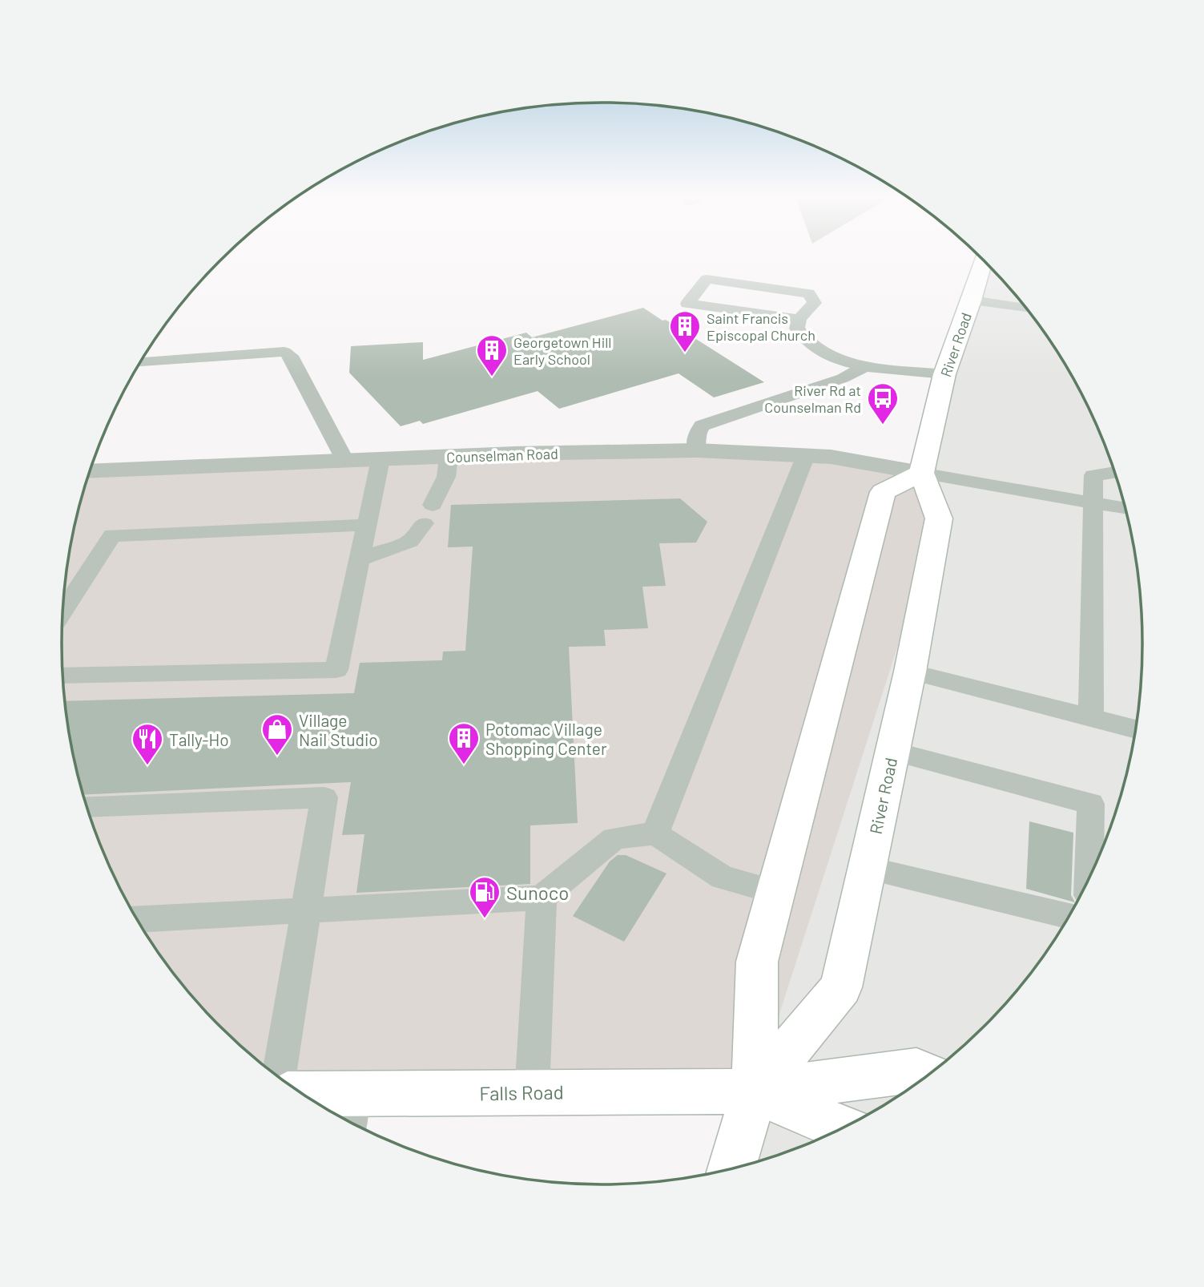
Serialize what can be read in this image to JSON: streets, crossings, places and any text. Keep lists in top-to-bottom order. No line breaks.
{"streets":{"main road":["River Road","Falls Road"],"street":["Counselman Road"]},"crossings":[["River Road","Counselman Road"],["River Road","Falls Road"]],"places":{"building":["Saint Francis Episcopal Church","Georgetown Hill Early School","Potomac Village Shopping Center"],"bus stop":["River Rd at Counselman Rd"],"shop":["Village Nail Studio"],"restaurant":["Tally-Ho"],"fuel station":["Sunoco"]}}
